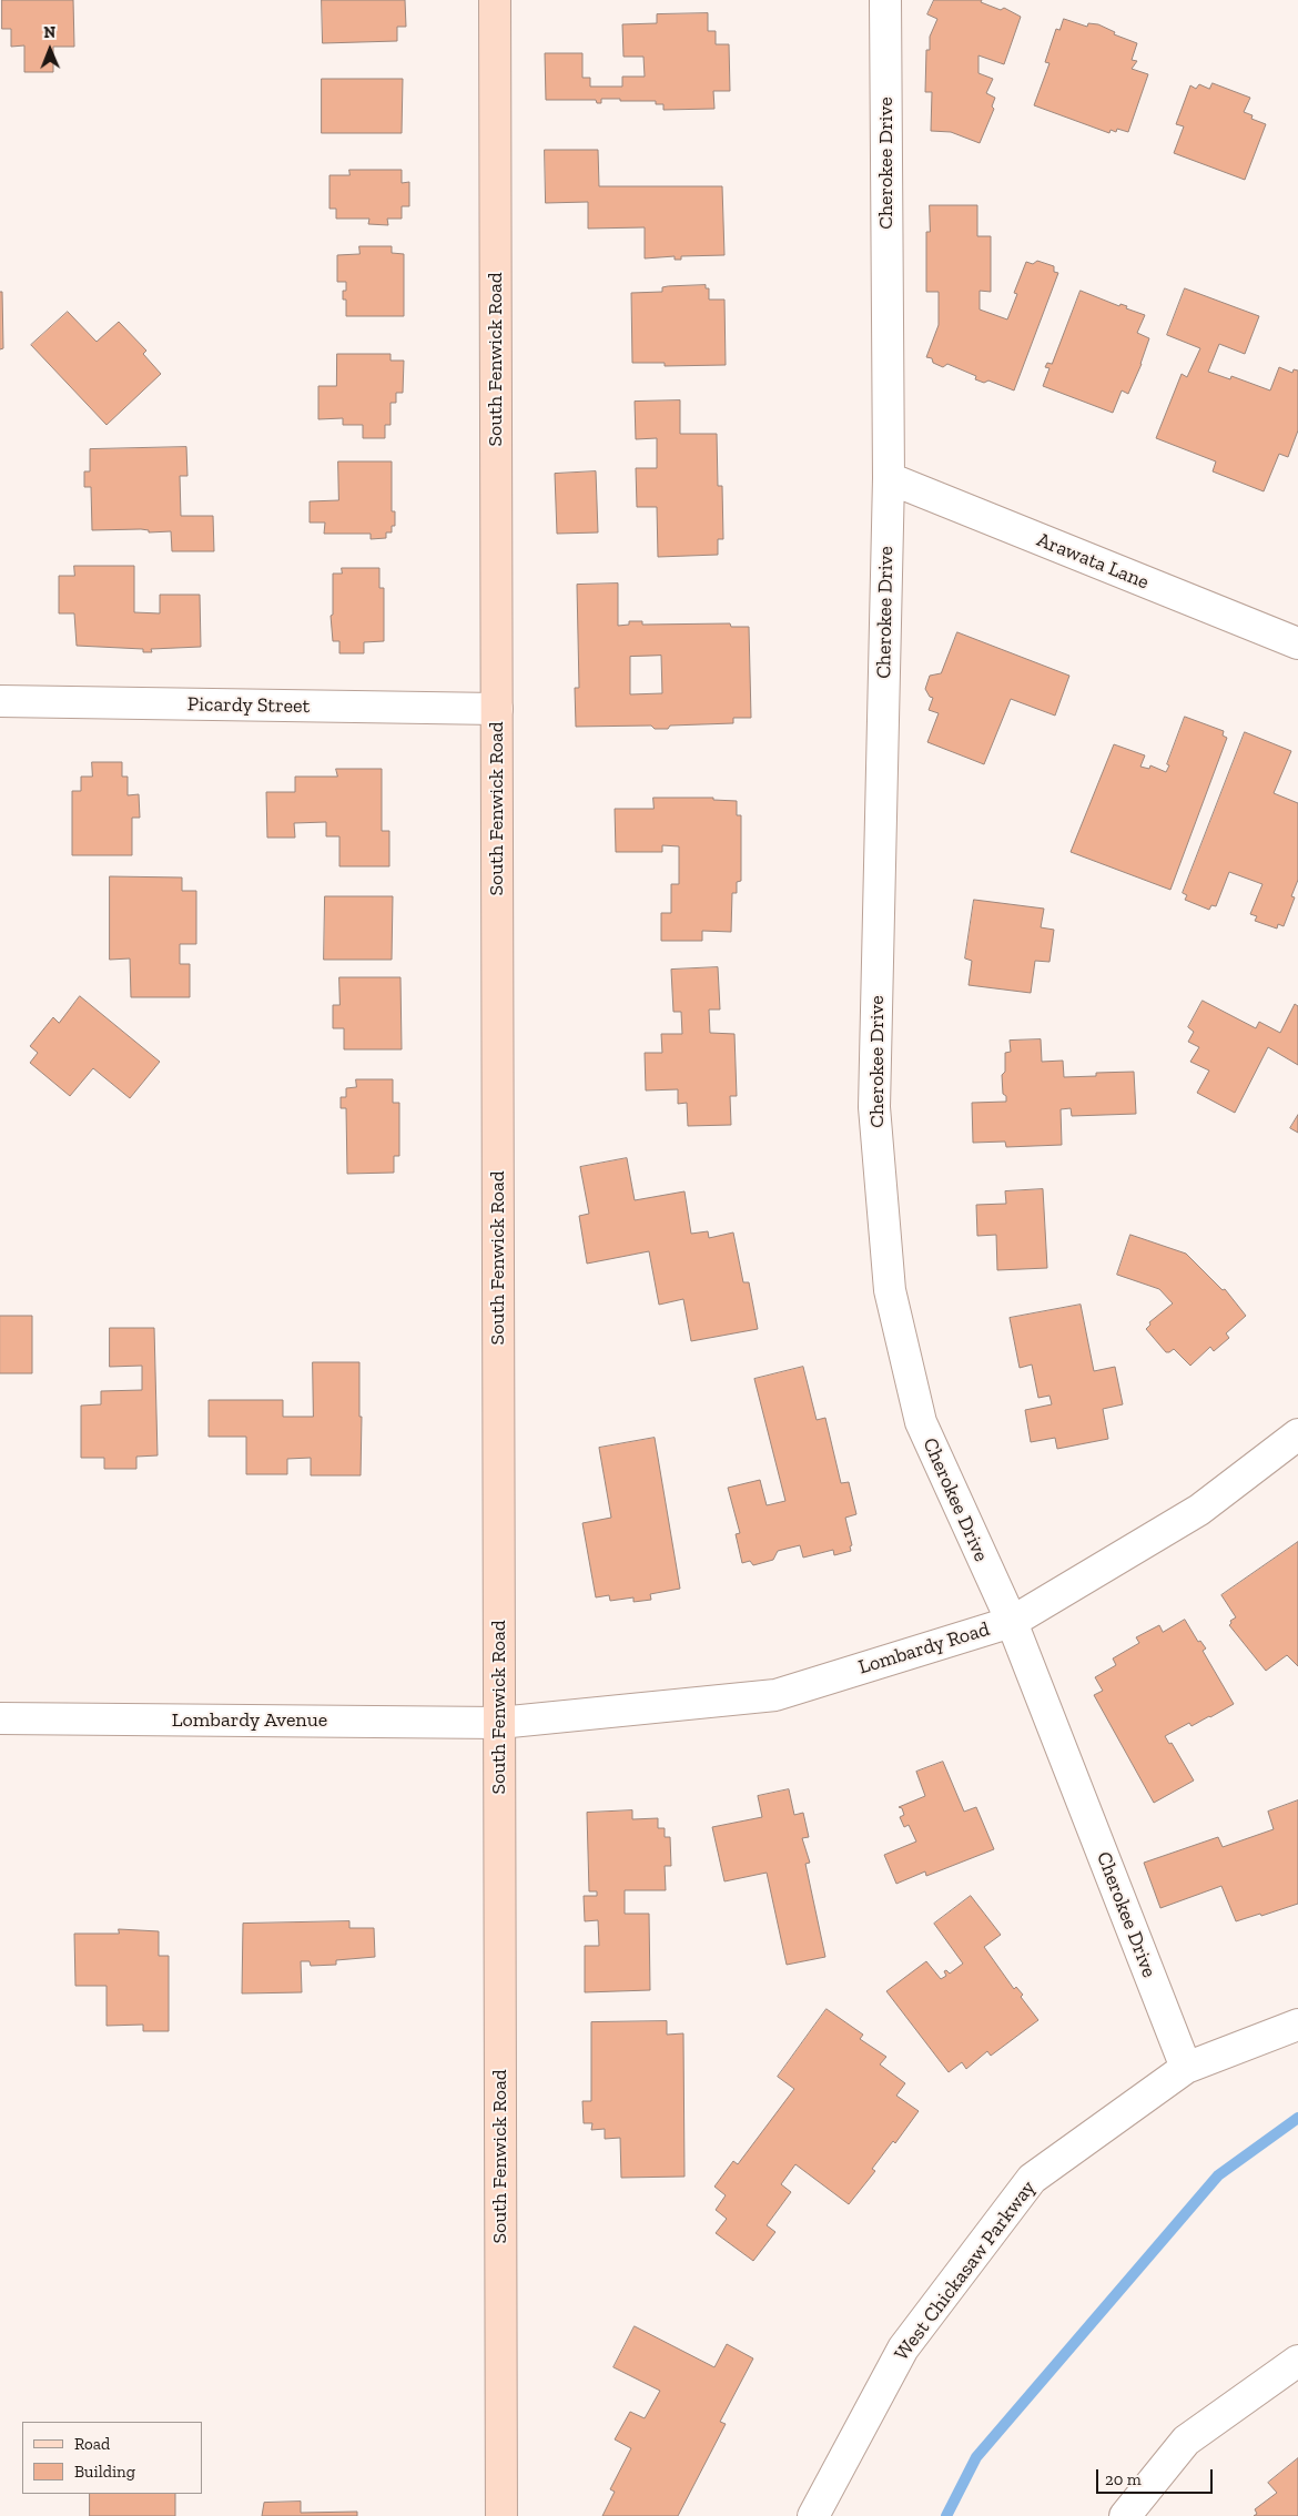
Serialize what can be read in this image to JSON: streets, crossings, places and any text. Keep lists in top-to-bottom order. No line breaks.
{"streets":{"street":["Cherokee Drive","South Fenwick Road","Arawata Lane","Picardy Street","Lombardy Road","Lombardy Avenue","West Chickasaw Parkway"]},"crossings":[["Cherokee Drive","Arawata Lane"],["Cherokee Drive","Lombardy Road"],["Cherokee Drive","West Chickasaw Parkway"],["South Fenwick Road","Picardy Street"],["South Fenwick Road","Lombardy Road"],["South Fenwick Road","Lombardy Avenue"],["Lombardy Road","Lombardy Avenue"]],"legend":["Road","Building"],"scale_bar":"20 m","north":"top"}
